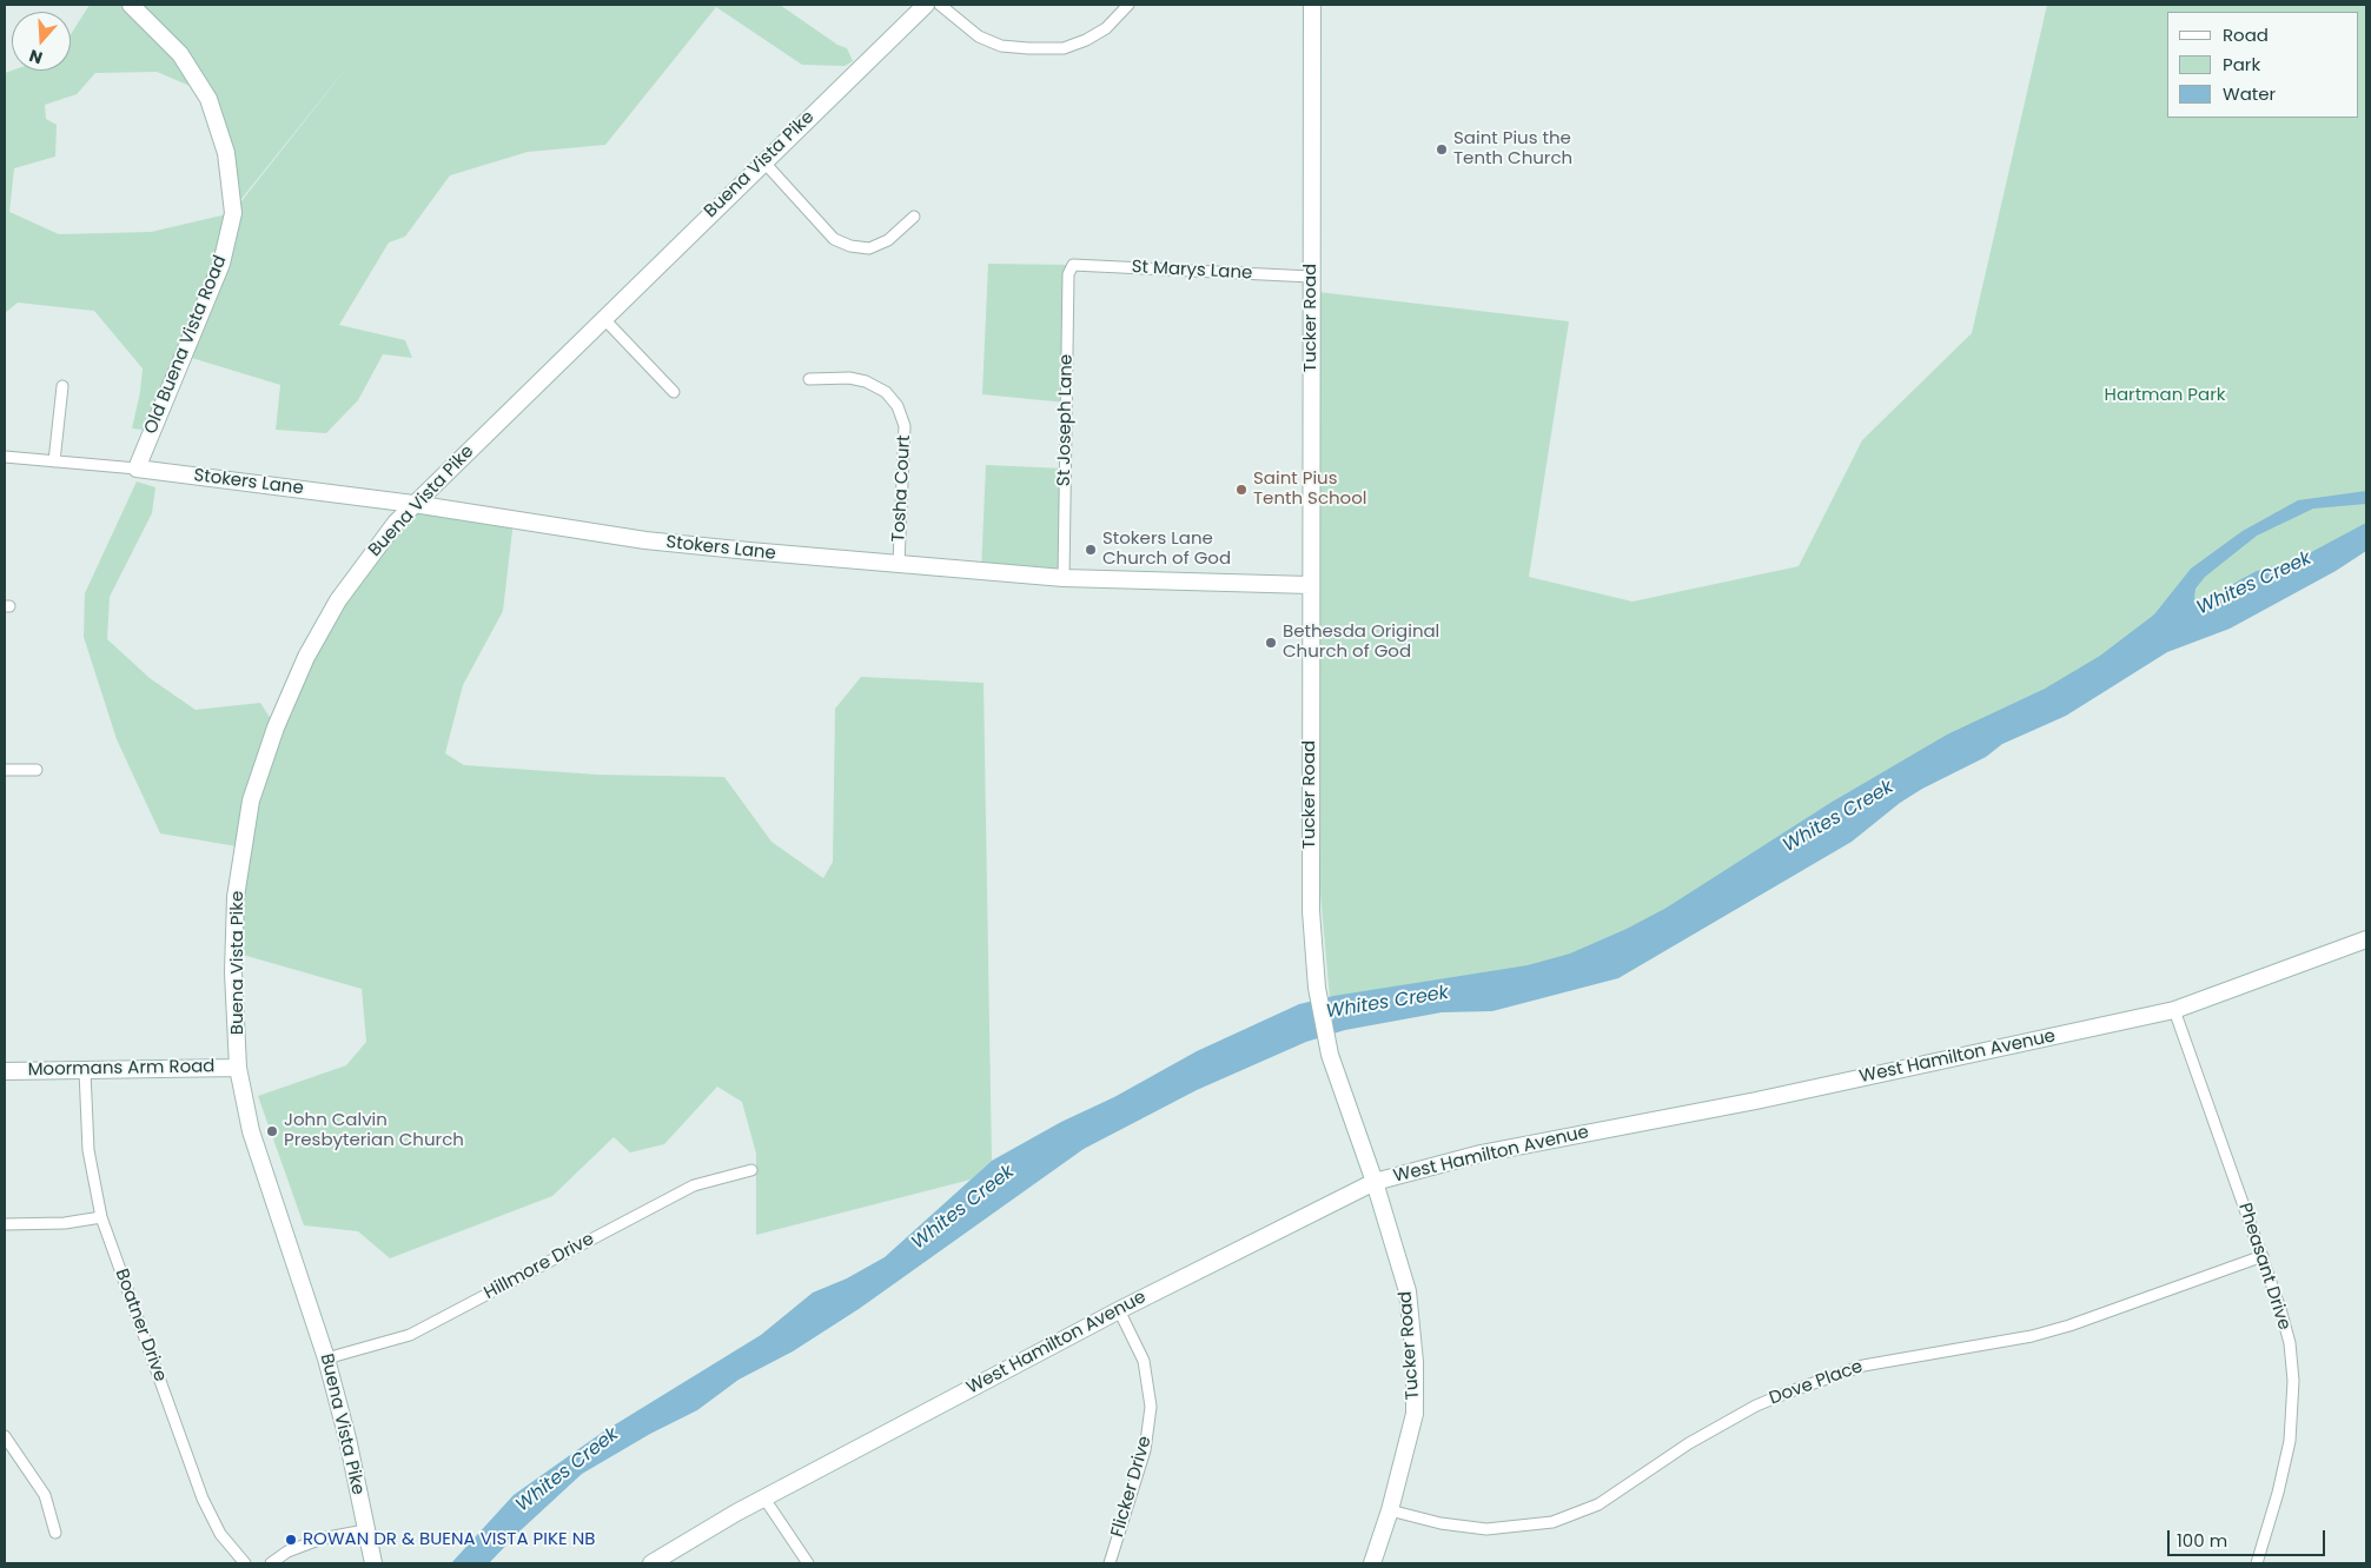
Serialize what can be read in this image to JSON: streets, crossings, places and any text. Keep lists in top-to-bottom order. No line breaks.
{"streets":{"street":["Buena Vista Pike","St Marys Lane","Tucker Road","Old Buena Vista Road","St Joseph Lane","Stokers Lane","Tosha Court","West Hamilton Avenue","Moormans Arm Road","Hillmore Drive","Pheasant Drive","Boatner Drive","Dove Place","Flicker Drive"]},"crossings":[["Buena Vista Pike","Stokers Lane"],["Buena Vista Pike","Moormans Arm Road"],["Buena Vista Pike","Hillmore Drive"],["St Marys Lane","Tucker Road"],["St Marys Lane","St Joseph Lane"],["Tucker Road","Stokers Lane"],["Tucker Road","West Hamilton Avenue"],["Tucker Road","Dove Place"],["Old Buena Vista Road","Stokers Lane"],["St Joseph Lane","Stokers Lane"],["Stokers Lane","Tosha Court"],["West Hamilton Avenue","Pheasant Drive"],["West Hamilton Avenue","Flicker Drive"],["Moormans Arm Road","Boatner Drive"],["Pheasant Drive","Dove Place"]],"water":["Whites Creek"],"parks":["Hartman Park"],"places":["Saint Pius the Tenth Church","Saint Pius Tenth School","Stokers Lane Church of God","Bethesda Original Church of God","John Calvin Presbyterian Church","ROWAN DR & BUENA VISTA PIKE NB"],"legend":["Road","Park","Water"],"scale_bar":"100 m","north":"bottom"}
